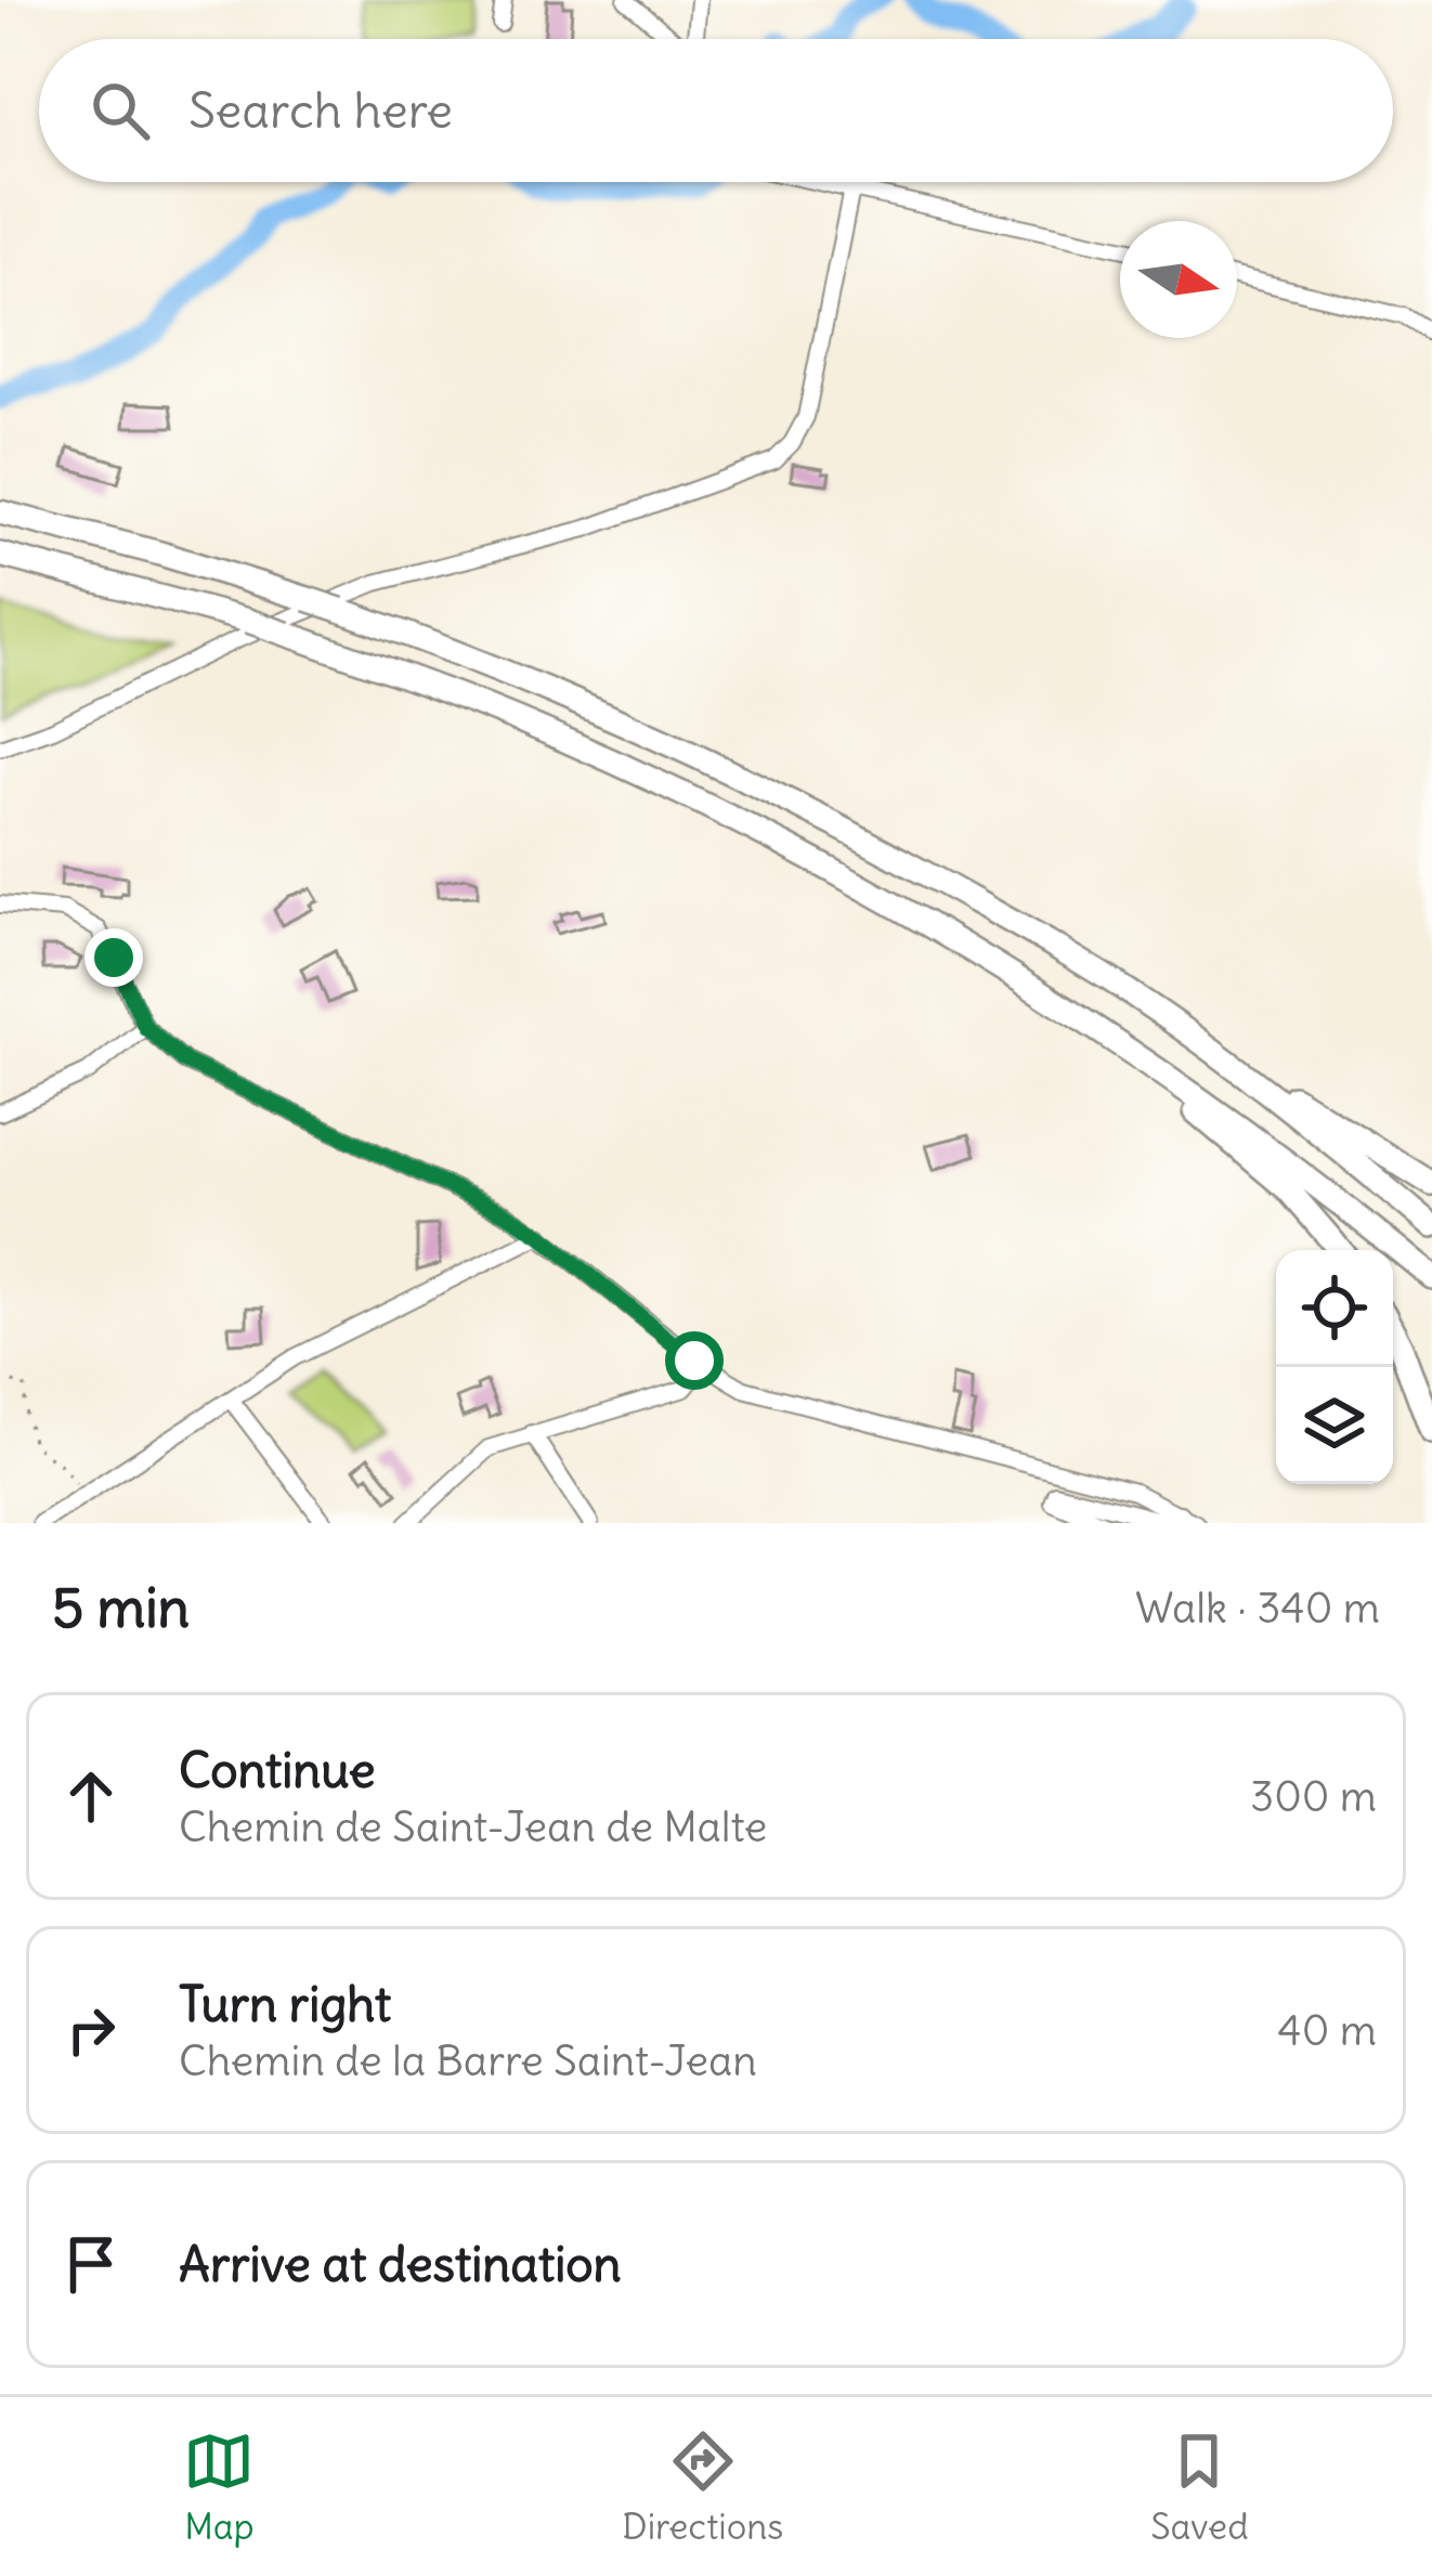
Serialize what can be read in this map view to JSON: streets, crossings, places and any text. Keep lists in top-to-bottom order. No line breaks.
{"north":"right","page":{"search":"Search here","heading":["5 min","Walk · 340 m"],"list":[["Continue","Chemin de Saint-Jean de Malte","300 m"],["Turn right","Chemin de la Barre Saint-Jean","40 m"],"Arrive at destination"],"nav":["Map","Directions","Saved"]}}
